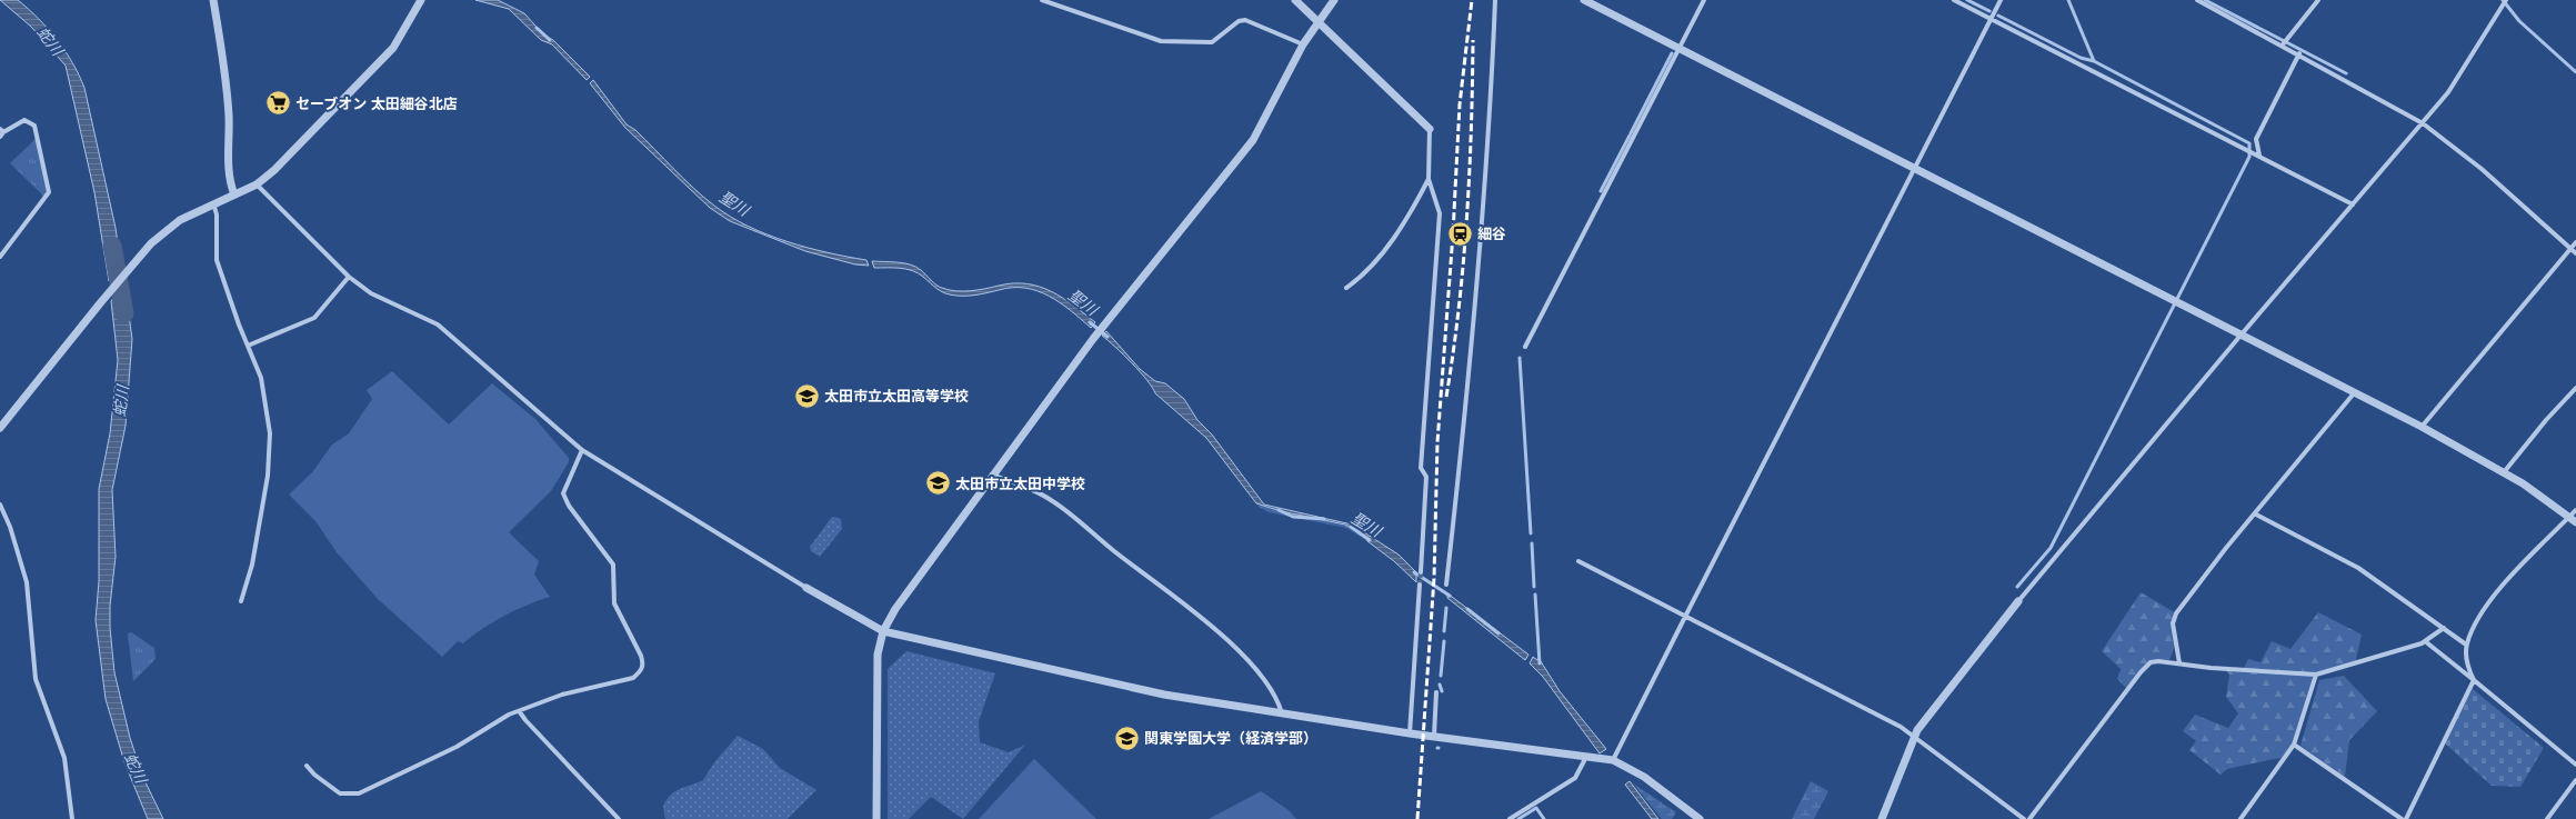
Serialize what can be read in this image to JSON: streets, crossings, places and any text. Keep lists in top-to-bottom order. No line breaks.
{"water":["蛇川","聖川"],"places":{"supermarket":["セーブオン 太田細谷北店"],"station":["細谷"],"school or university":["太田市立太田高等学校","太田市立太田中学校","関東学園大学（経済学部）"]}}
